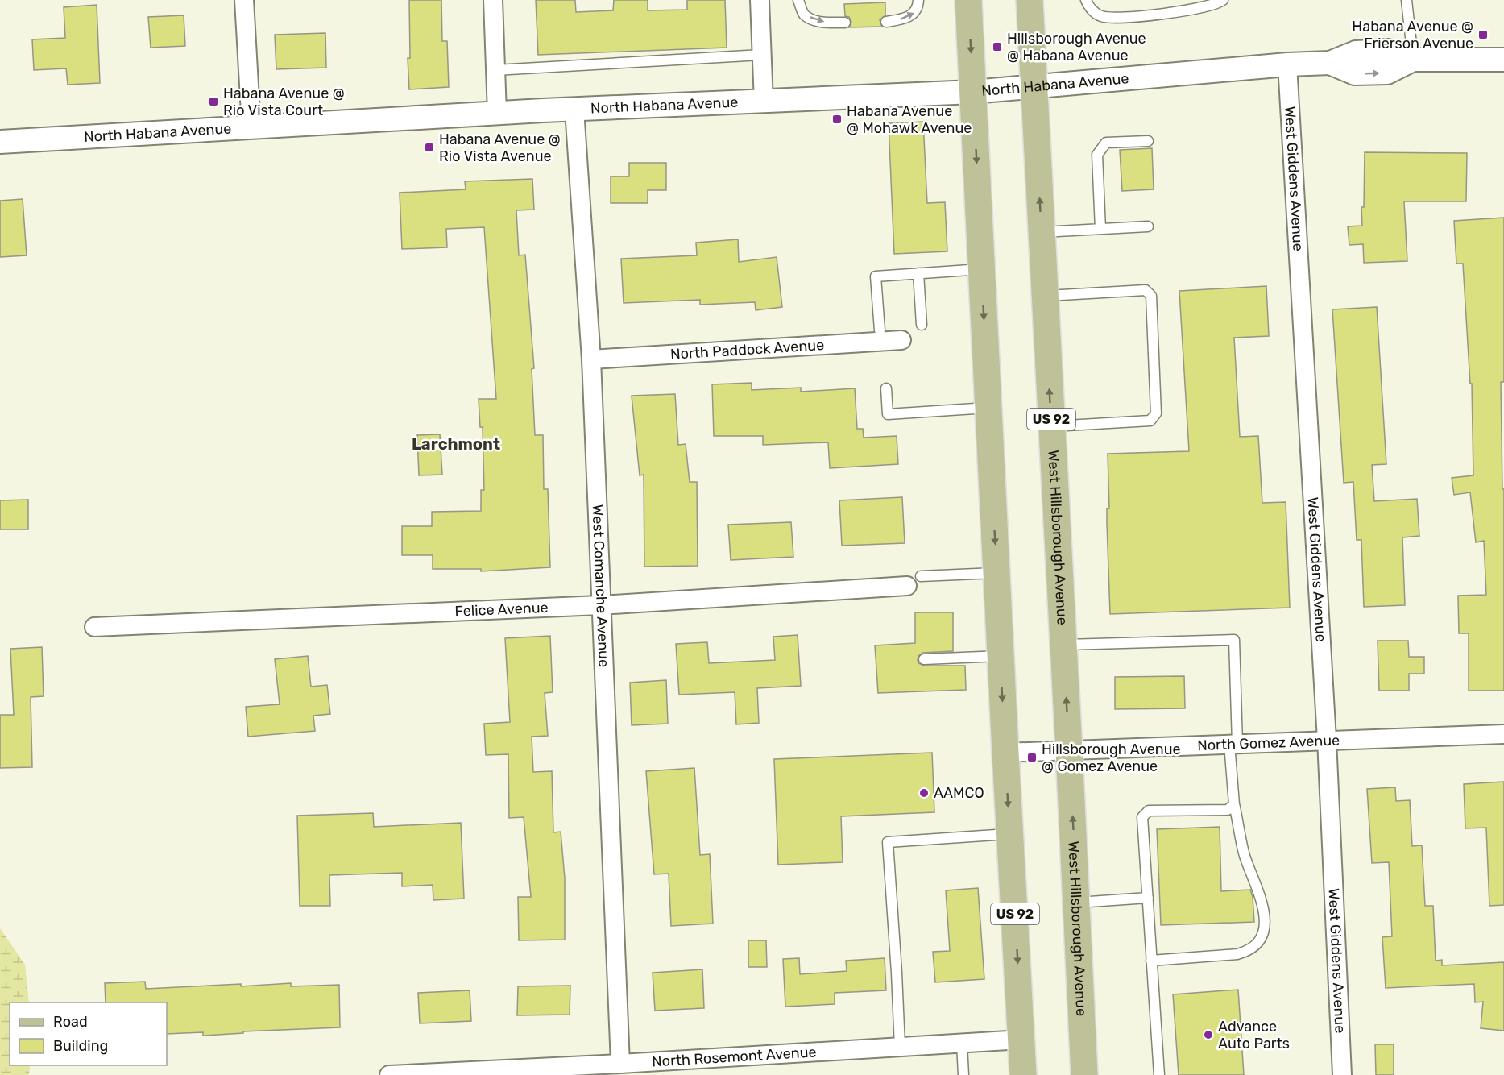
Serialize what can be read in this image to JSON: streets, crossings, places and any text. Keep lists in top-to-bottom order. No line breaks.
{"streets":{"main road":["US 92","West Hillsborough Avenue"],"street":["North Habana Avenue","West Giddens Avenue","North Paddock Avenue","West Comanche Avenue","Felice Avenue","North Gomez Avenue","North Rosemont Avenue"]},"crossings":[["North Habana Avenue","West Giddens Avenue"],["North Habana Avenue","US 92"],["North Habana Avenue","West Hillsborough Avenue"],["North Habana Avenue","West Comanche Avenue"],["West Giddens Avenue","North Gomez Avenue"],["North Paddock Avenue","West Comanche Avenue"],["US 92","North Gomez Avenue"],["US 92","North Rosemont Avenue"],["West Hillsborough Avenue","North Gomez Avenue"],["West Comanche Avenue","Felice Avenue"],["West Comanche Avenue","North Rosemont Avenue"]],"districts":["Larchmont"],"places":{"transit":["Habana Avenue @ Frierson Avenue","Hillsborough Avenue @ Habana Avenue","Habana Avenue @ Rio Vista Court","Habana Avenue @ Mohawk Avenue","Habana Avenue @ Rio Vista Avenue","Hillsborough Avenue @ Gomez Avenue"],"other":["AAMCO","Advance Auto Parts"]},"legend":["Road","Building"]}
